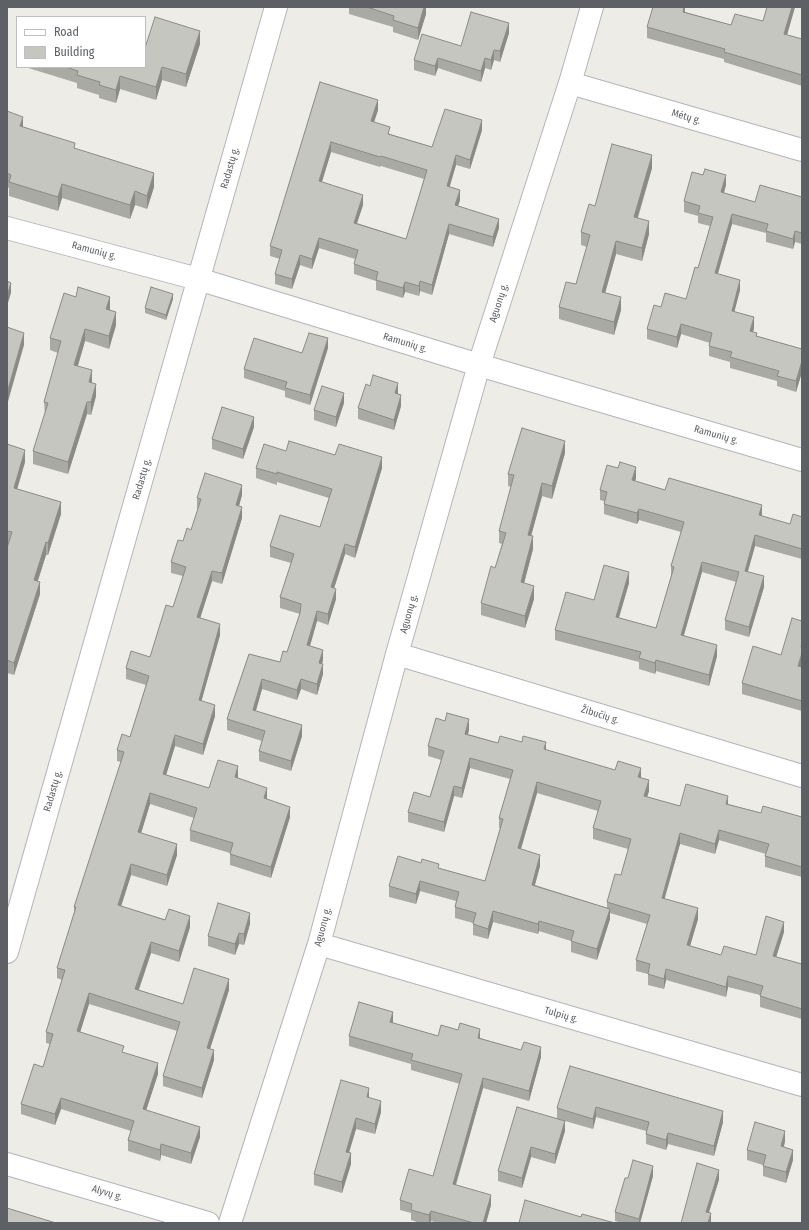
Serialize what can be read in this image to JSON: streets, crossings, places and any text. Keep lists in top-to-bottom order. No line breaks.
{"streets":{"street":["Mėtų g.","Radastų g.","Ramunių g.","Aguonų g.","Žibučių g.","Tulpių g.","Alyvų g."]},"crossings":[["Mėtų g.","Aguonų g."],["Radastų g.","Ramunių g."],["Ramunių g.","Aguonų g."],["Aguonų g.","Žibučių g."],["Aguonų g.","Tulpių g."]],"legend":["Road","Building"]}
